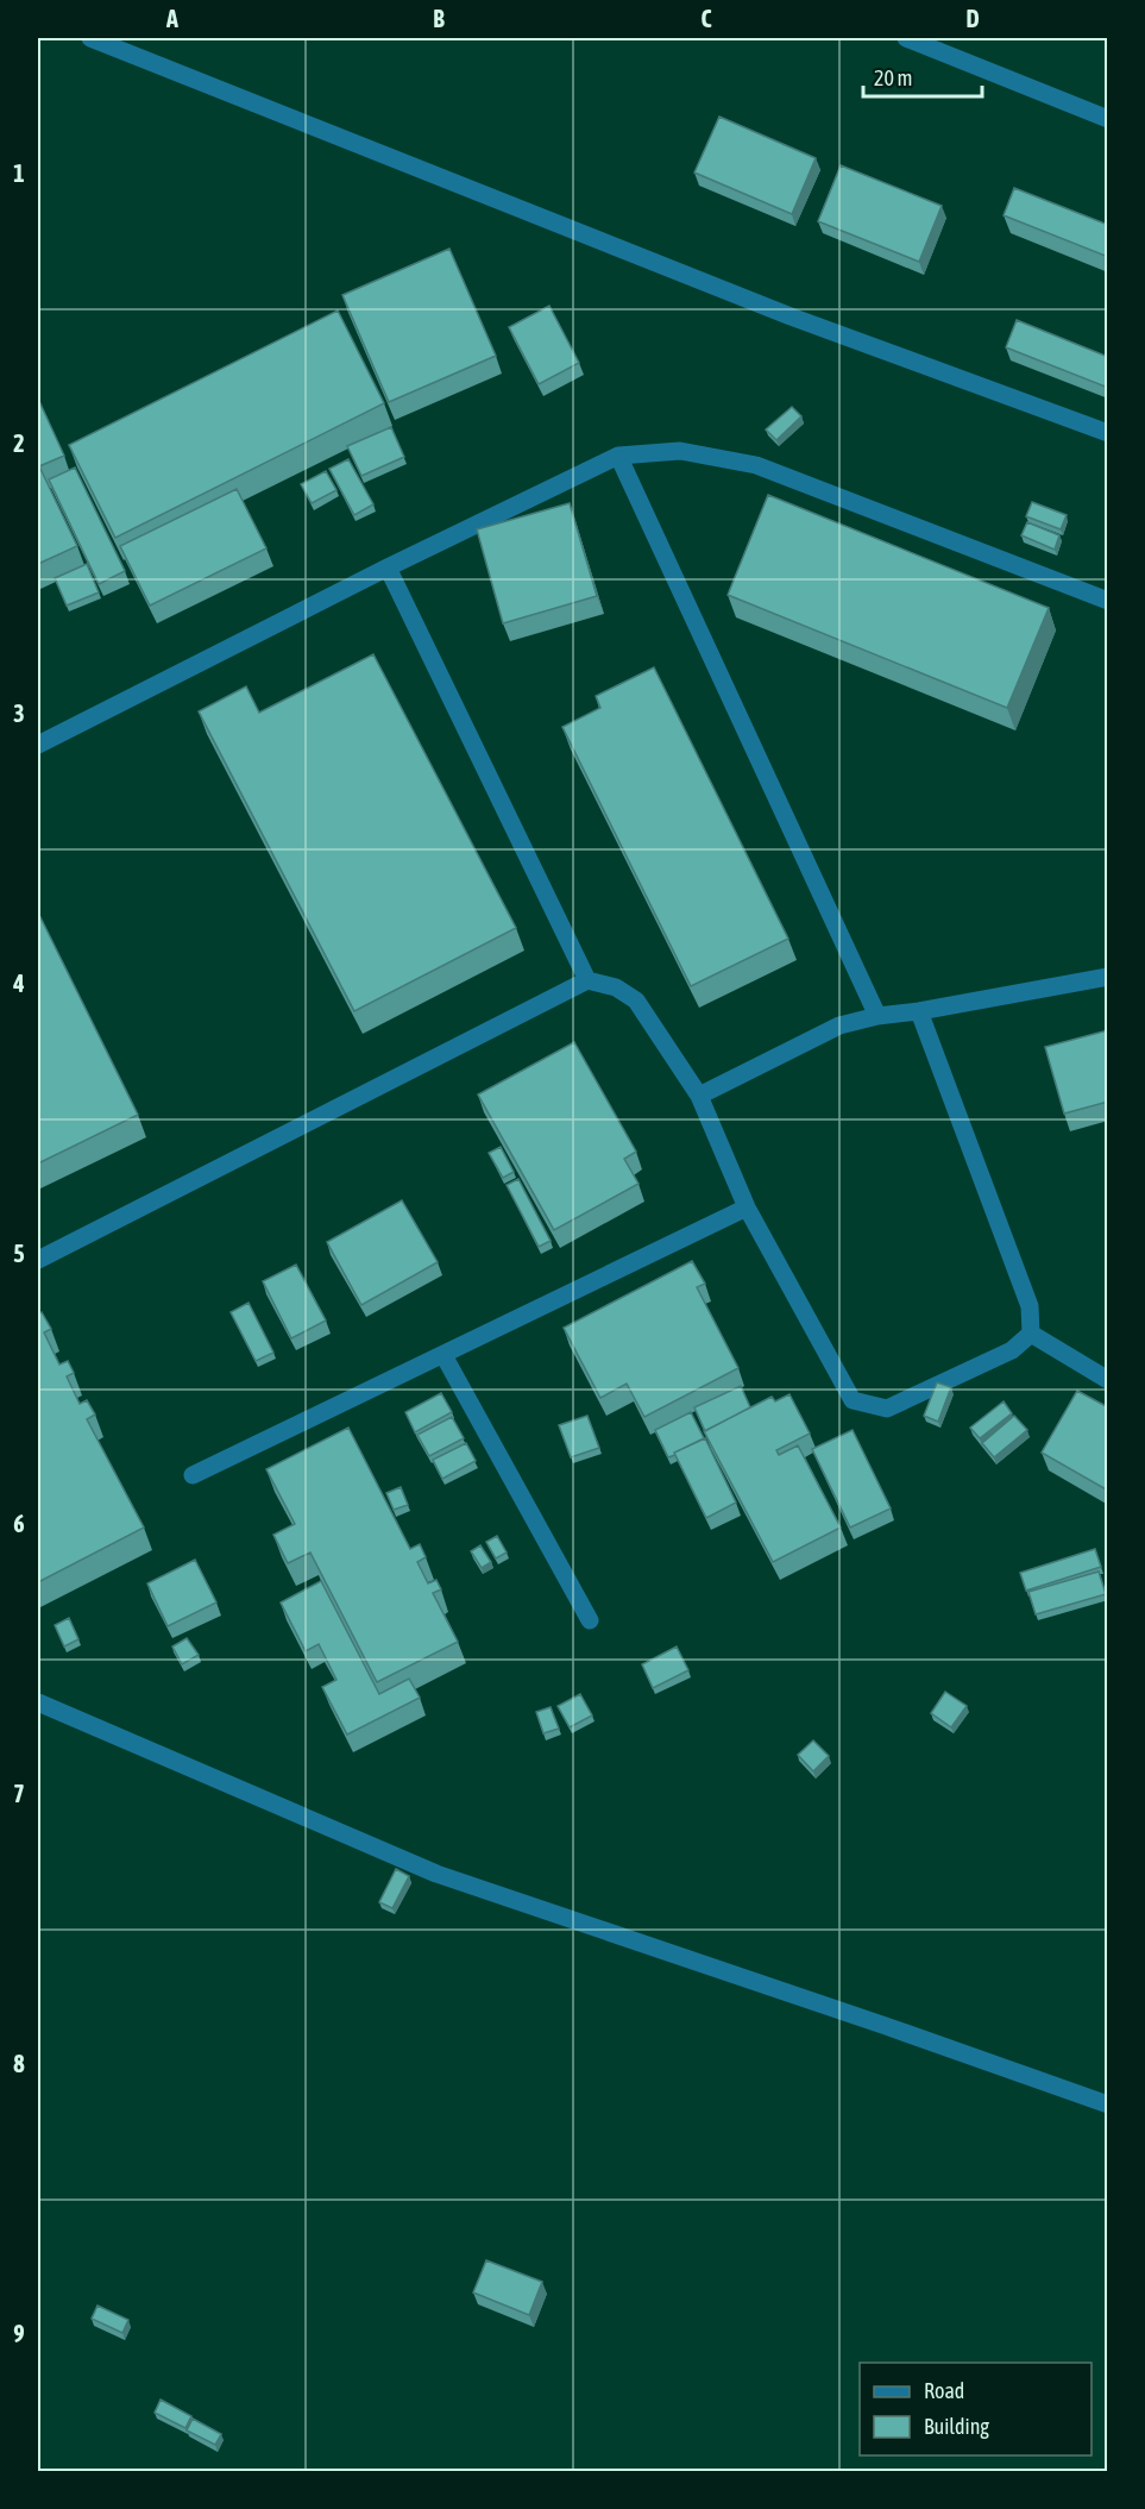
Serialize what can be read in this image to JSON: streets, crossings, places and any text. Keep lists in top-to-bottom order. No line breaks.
{"legend":["Road","Building"],"scale_bar":"20 m","grid":{"columns":["A","B","C","D"],"rows":["1","2","3","4","5","6","7","8","9"]}}
